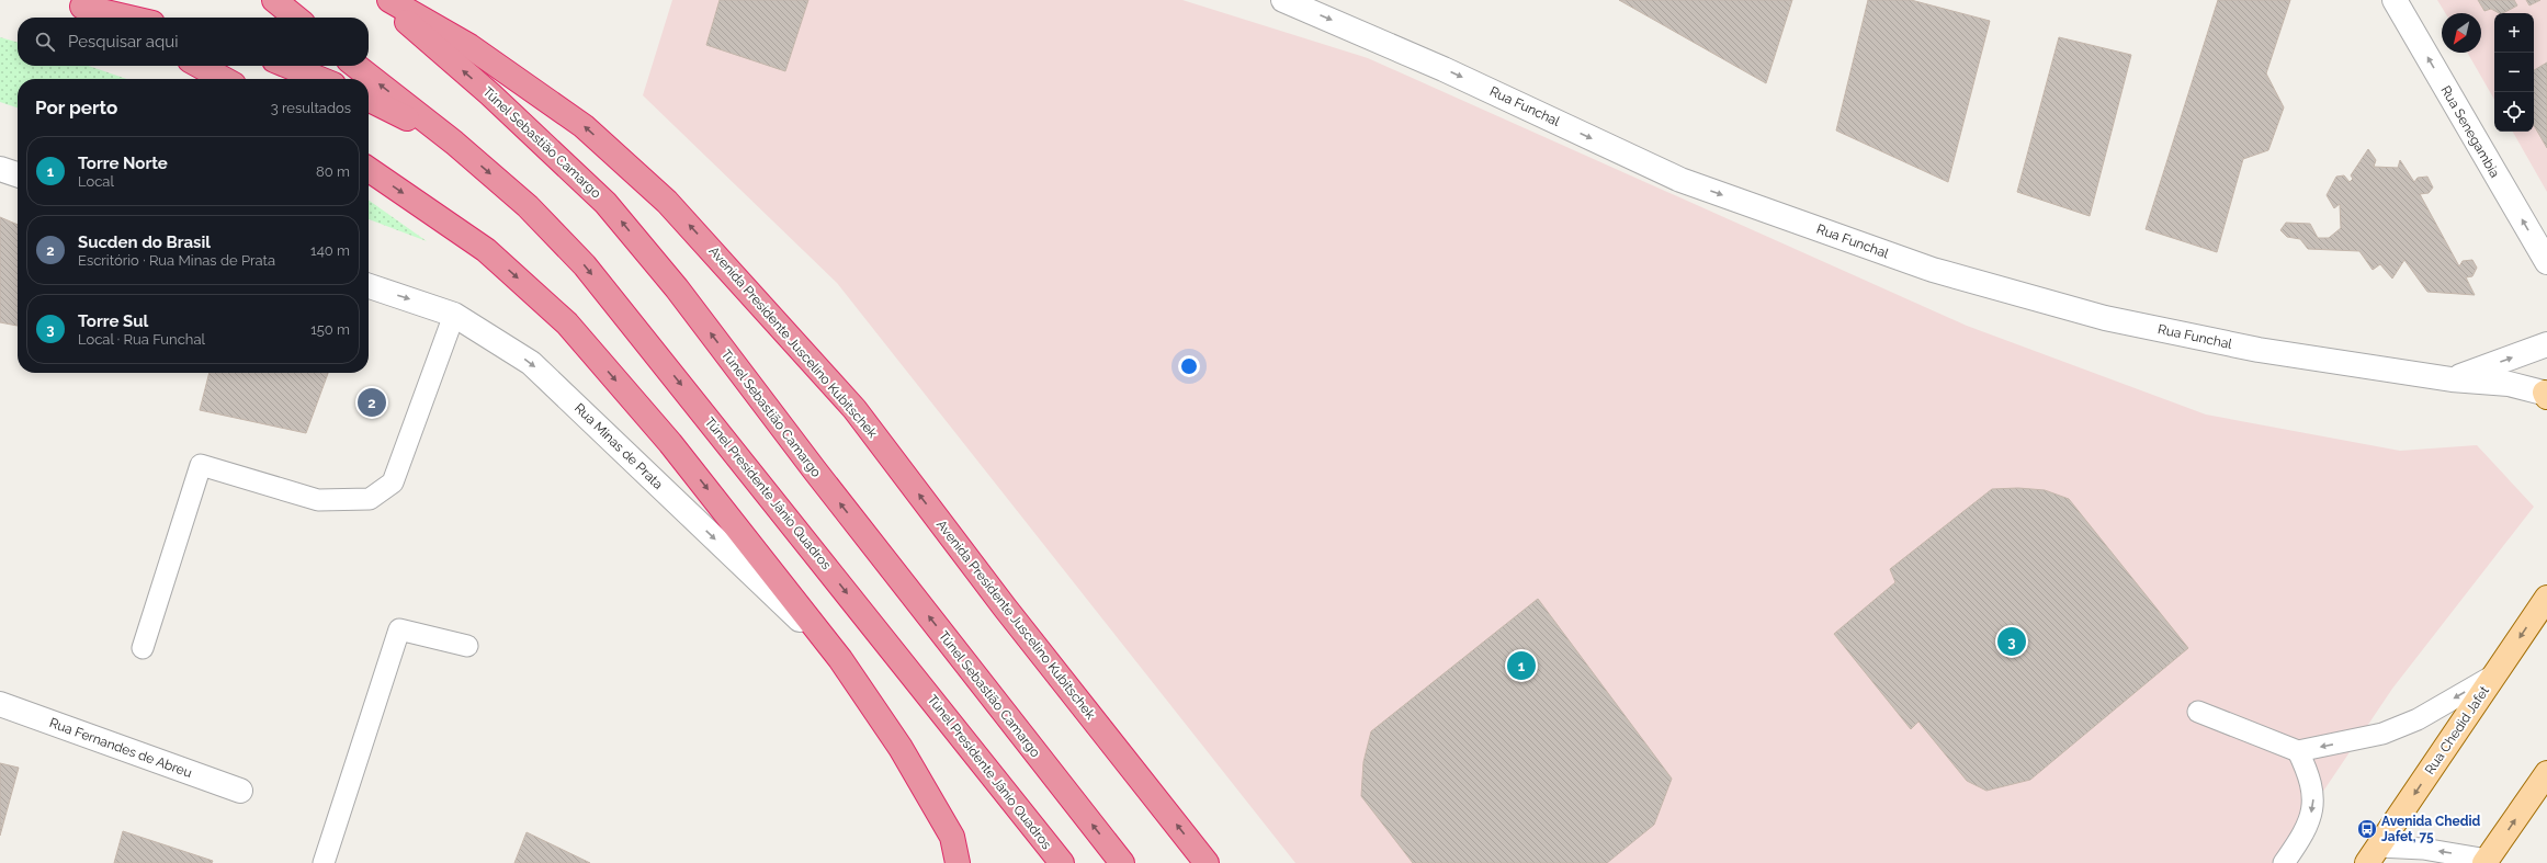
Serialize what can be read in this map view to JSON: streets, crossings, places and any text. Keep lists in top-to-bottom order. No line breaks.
{"streets":{"highway":["Túnel Sebastião Camargo","Avenida Presidente Juscelino Kubitschek","Túnel Presidente Jânio Quadros"],"main road":["Rua Chedid Jafet"],"street":["Rua Funchal","Rua Senegambia","Rua Minas de Prata","Rua Fernandes de Abreu"]},"one_way":["Rua Funchal","Rua Senegambia","Rua Minas de Prata"],"places":{"bus stop":["Avenida Chedid Jafet, 75"]},"north":"bottom left","page":{"map_buttons":["+","−"],"search":"Pesquisar aqui","heading":["Por perto","3 resultados"],"list":[{"mark":"1","name":"Torre Norte","note":"Local","value":"80 m"},{"mark":"2","name":"Sucden do Brasil","note":"Escritório · Rua Minas de Prata","value":"140 m"},{"mark":"3","name":"Torre Sul","note":"Local · Rua Funchal","value":"150 m"}],"pins":["2","3","1"]}}
